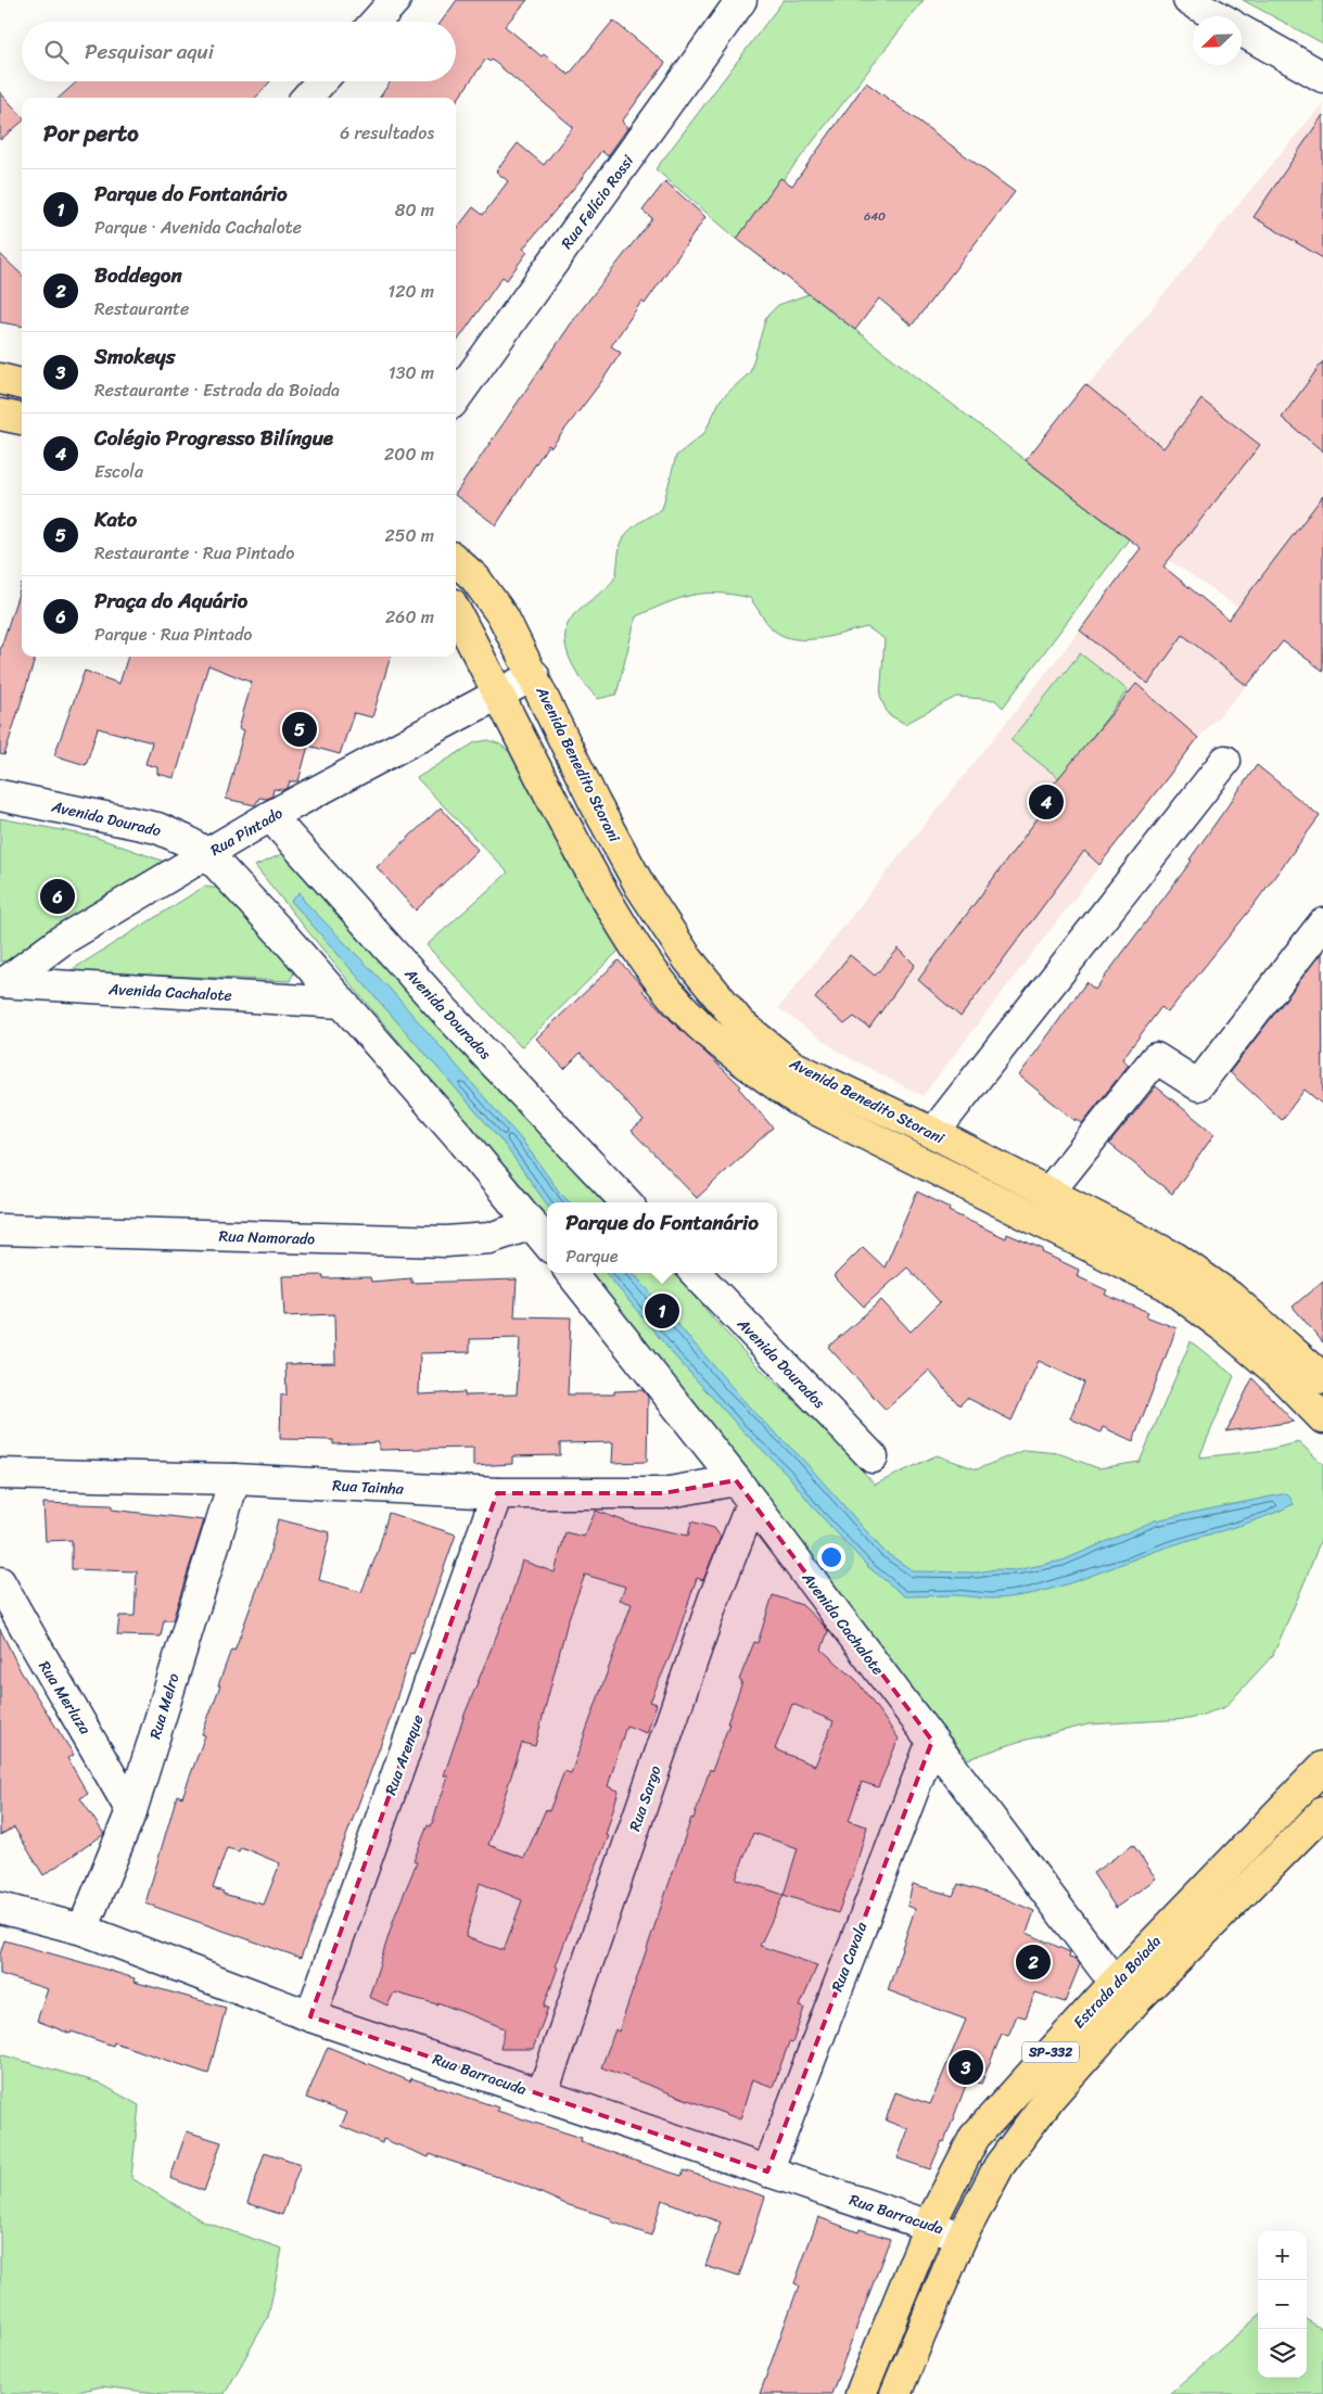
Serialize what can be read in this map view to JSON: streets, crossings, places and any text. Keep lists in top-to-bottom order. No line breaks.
{"streets":{"main road":["Avenida Benedito Storani","Estrada da Boiada","SP-332"],"street":["Rua Felício Rossi","Avenida Dourado","Rua Pintado","Avenida Cachalote","Avenida Dourados","Rua Namorado","Rua Tainha","Rua Merluza","Rua Melro","Rua Arenque","Rua Sargo","Rua Cavala","Rua Barracuda"]},"crossings":[["Avenida Benedito Storani","Rua Pintado"],["Avenida Dourado","Rua Pintado"],["Rua Pintado","Avenida Cachalote"],["Rua Pintado","Avenida Dourados"],["Avenida Cachalote","Rua Tainha"],["Avenida Cachalote","Rua Sargo"],["Avenida Cachalote","Rua Cavala"],["Avenida Cachalote","Estrada da Boiada"],["Rua Tainha","Rua Melro"],["Rua Tainha","Rua Arenque"],["Rua Tainha","Rua Sargo"],["Rua Merluza","Rua Melro"],["Rua Melro","Rua Barracuda"],["Rua Arenque","Rua Barracuda"],["Rua Sargo","Rua Barracuda"],["Rua Cavala","Rua Barracuda"],["Estrada da Boiada","Rua Barracuda"]],"house_numbers":["640"],"north":"bottom left","page":{"search":"Pesquisar aqui","heading":["Por perto","6 resultados"],"list":[{"mark":"1","name":"Parque do Fontanário","note":"Parque · Avenida Cachalote","value":"80 m"},{"mark":"2","name":"Boddegon","note":"Restaurante","value":"120 m"},{"mark":"3","name":"Smokeys","note":"Restaurante · Estrada da Boiada","value":"130 m"},{"mark":"4","name":"Colégio Progresso Bilíngue","note":"Escola","value":"200 m"},{"mark":"5","name":"Kato","note":"Restaurante · Rua Pintado","value":"250 m"},{"mark":"6","name":"Praça do Aquário","note":"Parque · Rua Pintado","value":"260 m"}],"pins":["5","4","6","1","2","3"],"popup":["Parque do Fontanário","Parque"],"map_buttons":["+","−"]}}
